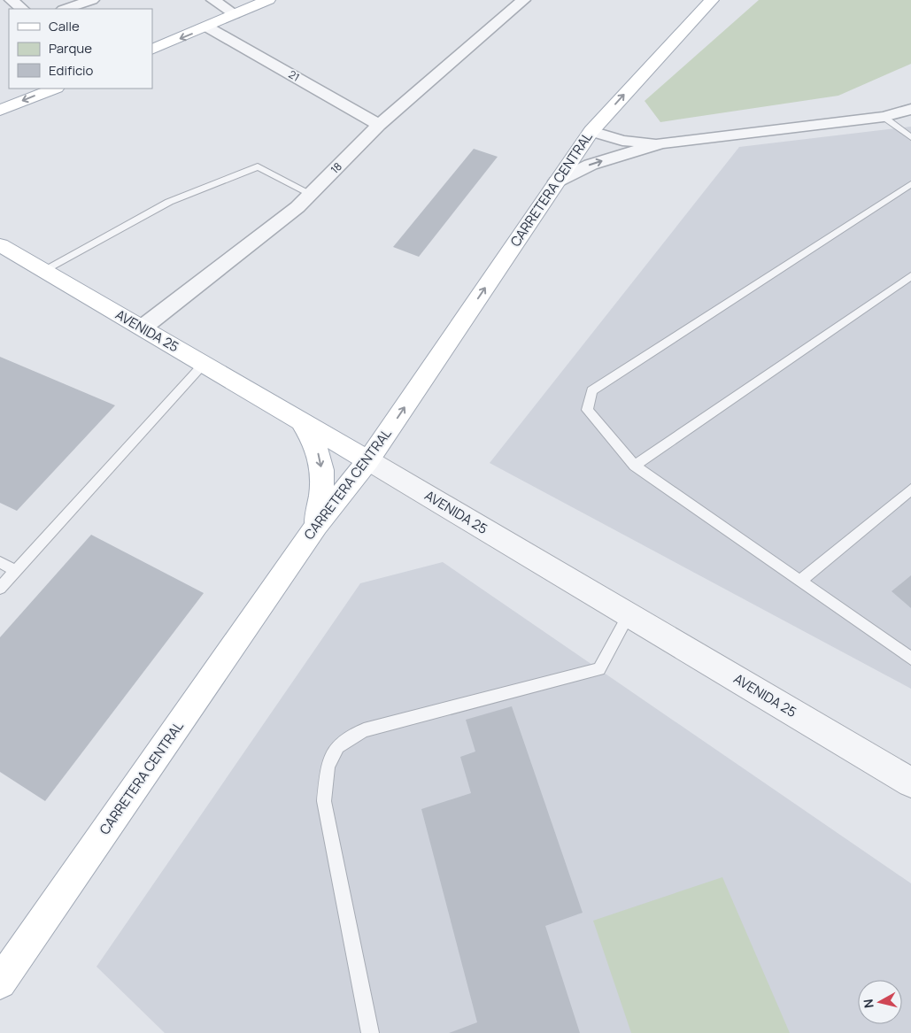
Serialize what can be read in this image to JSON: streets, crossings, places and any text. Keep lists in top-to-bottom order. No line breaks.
{"streets":{"main road":["CARRETERA CENTRAL","AVENIDA 25"],"street":["21","18"]},"crossings":[["21","18"],["18","AVENIDA 25"],["CARRETERA CENTRAL","AVENIDA 25"]],"one_way":["CARRETERA CENTRAL"],"legend":["Calle","Parque","Edificio"],"north":"left"}
